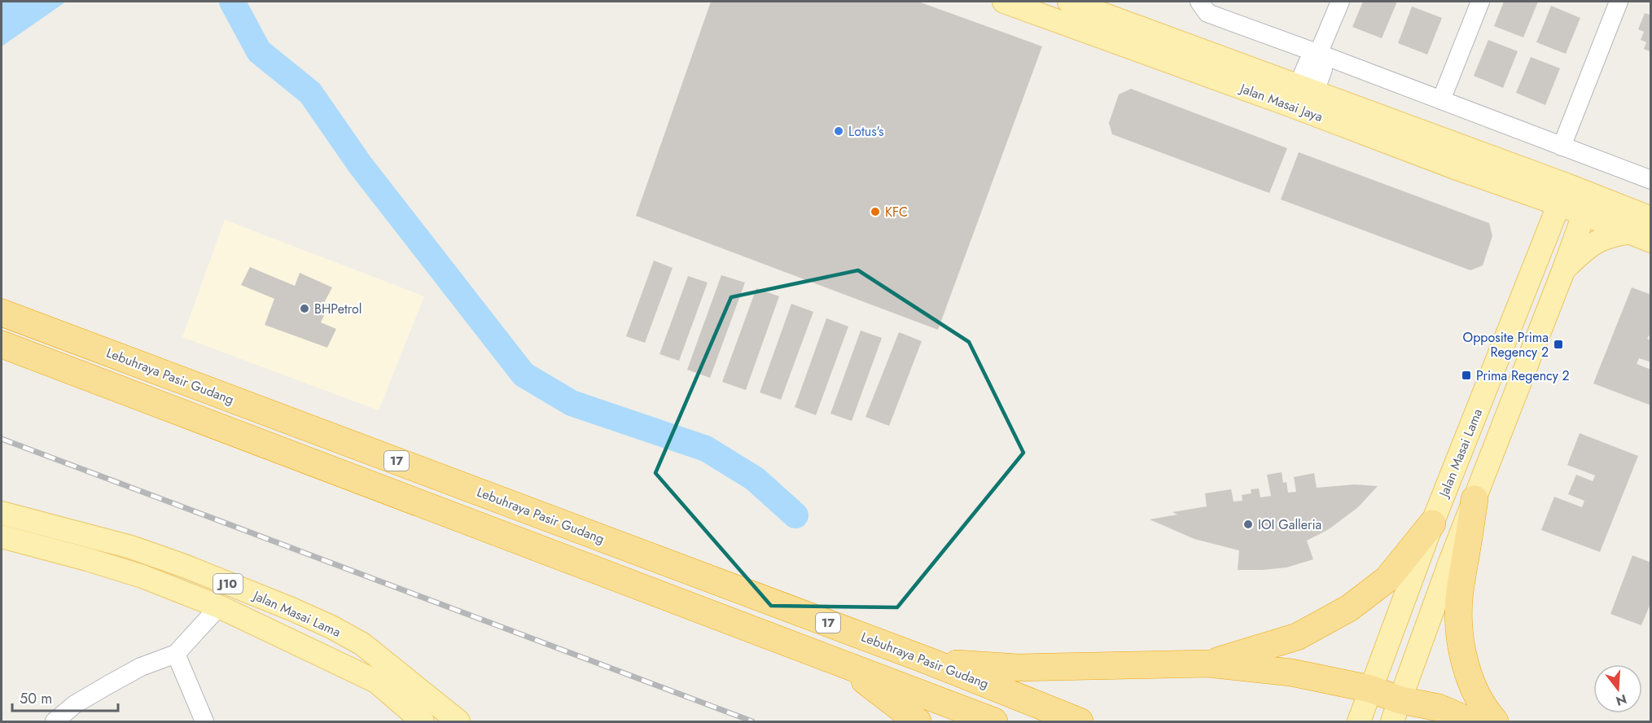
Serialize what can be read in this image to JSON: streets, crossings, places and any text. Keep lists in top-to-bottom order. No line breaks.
{"streets":{"highway":["Lebuhraya Pasir Gudang","17"],"main road":["Jalan Masai Jaya","Jalan Masai Lama","J10"]},"crossings":[["Jalan Masai Jaya","Jalan Masai Lama"]],"places":{"other":["Lotus's","KFC","BHPetrol","IOI Galleria"],"transit":["Opposite Prima Regency 2","Prima Regency 2"]},"scale_bar":"50 m","north":"bottom"}
